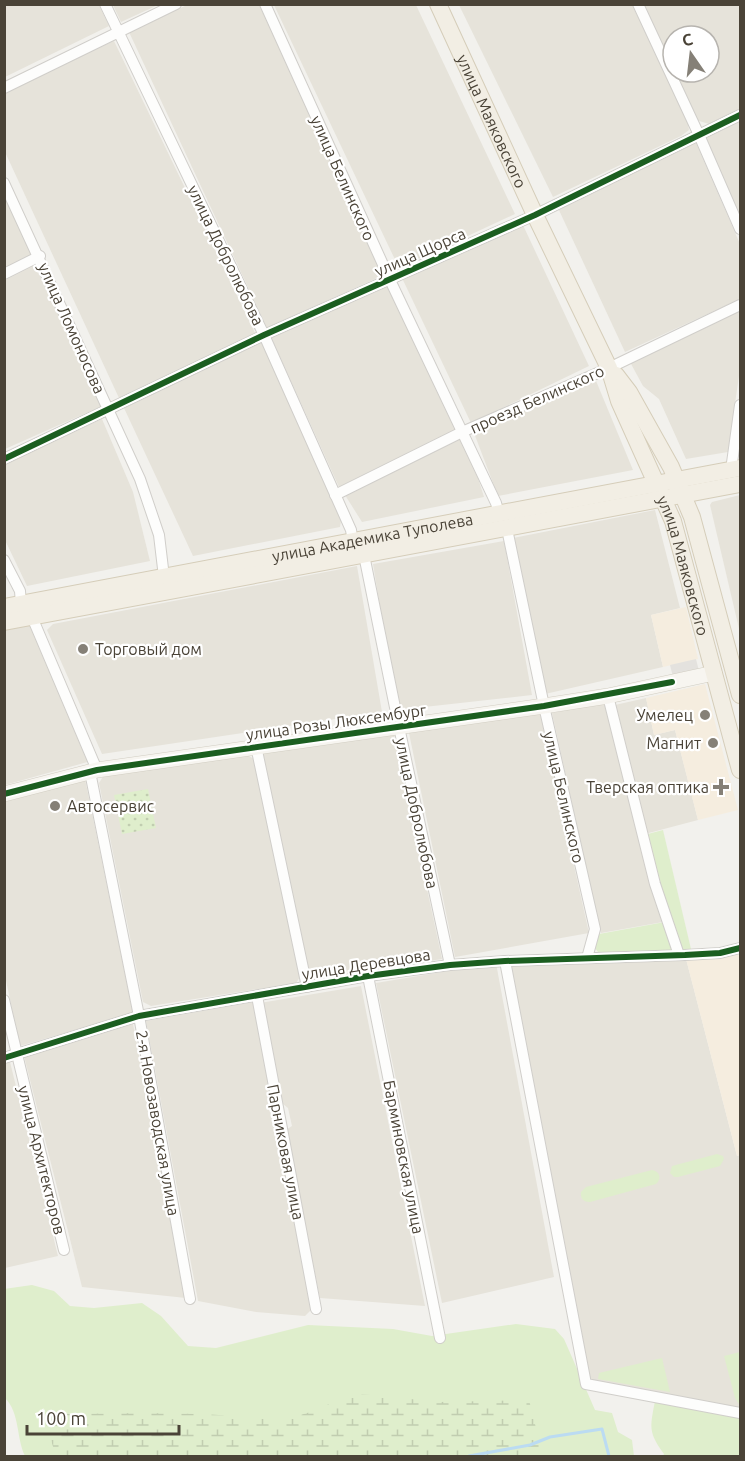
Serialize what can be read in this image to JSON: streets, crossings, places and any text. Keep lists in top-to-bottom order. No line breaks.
{"streets":{"main road":["улица Маяковского","улица Академика Туполева"],"street":["улица Белинского","улица Щорса","улица Добролюбова","улица Ломоносова","проезд Белинского","улица Розы Люксембург","улица Деревцова","2-я Новозаводская улица","Парниковая улица","Барминовская улица","улица Архитекторов"]},"crossings":[["улица Маяковского","улица Щорса"],["улица Маяковского","проезд Белинского"],["улица Маяковского","улица Академика Туполева"],["улица Маяковского","улица Розы Люксембург"],["улица Белинского","улица Щорса"],["улица Белинского","проезд Белинского"],["улица Белинского","улица Академика Туполева"],["улица Белинского","улица Розы Люксембург"],["улица Белинского","улица Деревцова"],["улица Щорса","улица Добролюбова"],["улица Щорса","улица Ломоносова"],["улица Добролюбова","проезд Белинского"],["улица Добролюбова","улица Академика Туполева"],["улица Добролюбова","улица Розы Люксембург"],["улица Добролюбова","улица Деревцова"],["улица Ломоносова","улица Академика Туполева"],["улица Академика Туполева","2-я Новозаводская улица"],["улица Розы Люксембург","2-я Новозаводская улица"],["улица Деревцова","2-я Новозаводская улица"],["улица Деревцова","Парниковая улица"],["улица Деревцова","Барминовская улица"],["улица Деревцова","улица Архитекторов"]],"places":{"other":["Торговый дом","Умелец","Магнит","Автосервис"],"health":["Тверская оптика"]},"scale_bar":"100 m","north":"top"}
